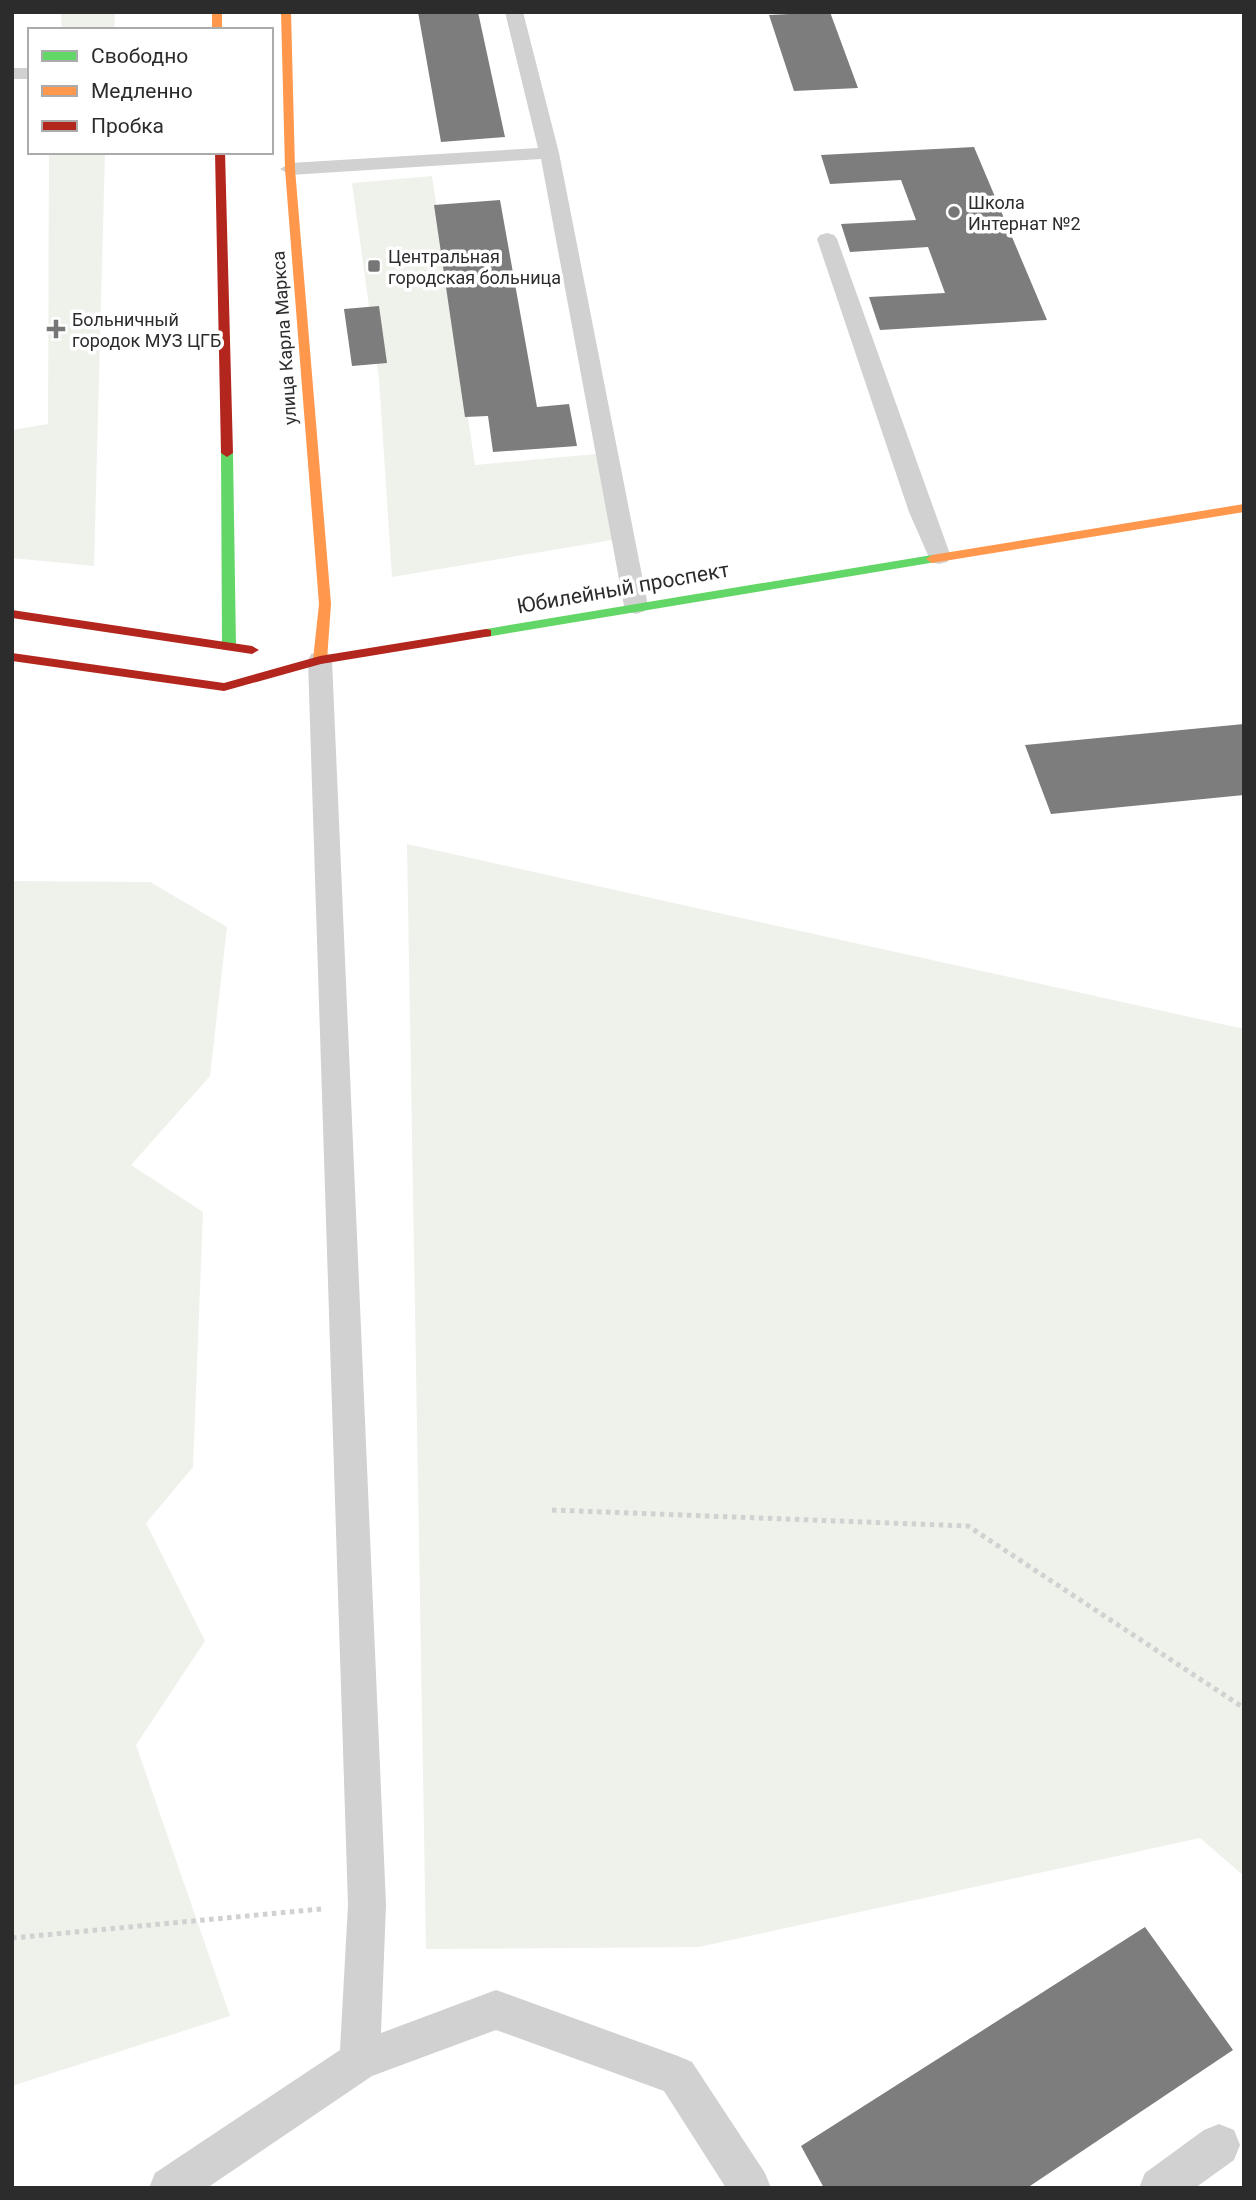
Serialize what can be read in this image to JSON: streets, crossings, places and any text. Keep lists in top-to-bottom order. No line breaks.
{"streets":{"main road":["улица Карла Маркса","Юбилейный проспект"]},"crossings":[["улица Карла Маркса","Юбилейный проспект"]],"places":{"other":["Школа Интернат №2"],"transit":["Центральная городская больница"],"health":["Больничный городок МУЗ ЦГБ"]},"legend":["Свободно","Медленно","Пробка"]}
